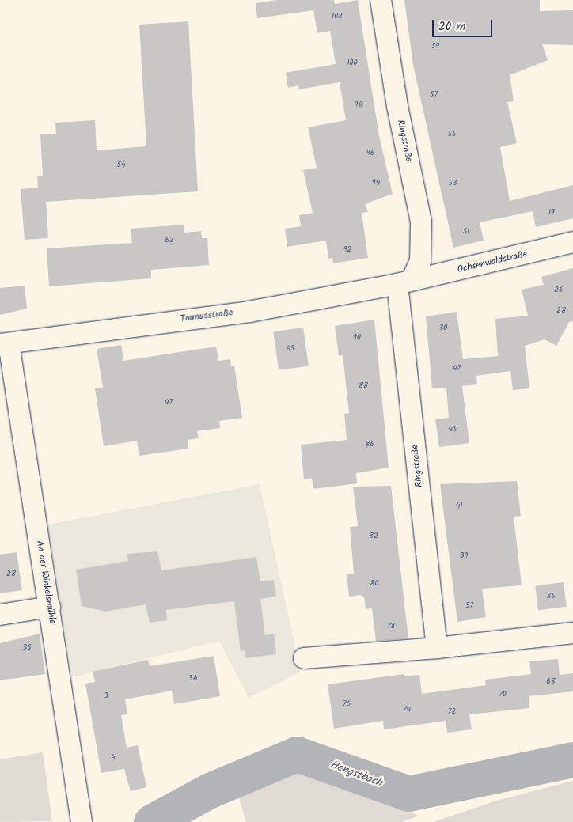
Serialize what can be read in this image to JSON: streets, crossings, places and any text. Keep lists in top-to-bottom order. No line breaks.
{"streets":{"street":["Ringstraße","Ochsenwaldstraße","Taunusstraße","An der Winkelsmühle"]},"crossings":[["Ringstraße","Ochsenwaldstraße"],["Ringstraße","Taunusstraße"],["Ochsenwaldstraße","Taunusstraße"],["Taunusstraße","An der Winkelsmühle"]],"water":["Hengstbach"],"house_numbers":["102","59","100","57","98","55","96","54","94","53","19","51","62","92","26","28","30","90","49","47","88","47","45","86","41","82","39","28","80","35","37","78","35","3A","68","70","3","76","74","72","4"],"scale_bar":"20 m"}
